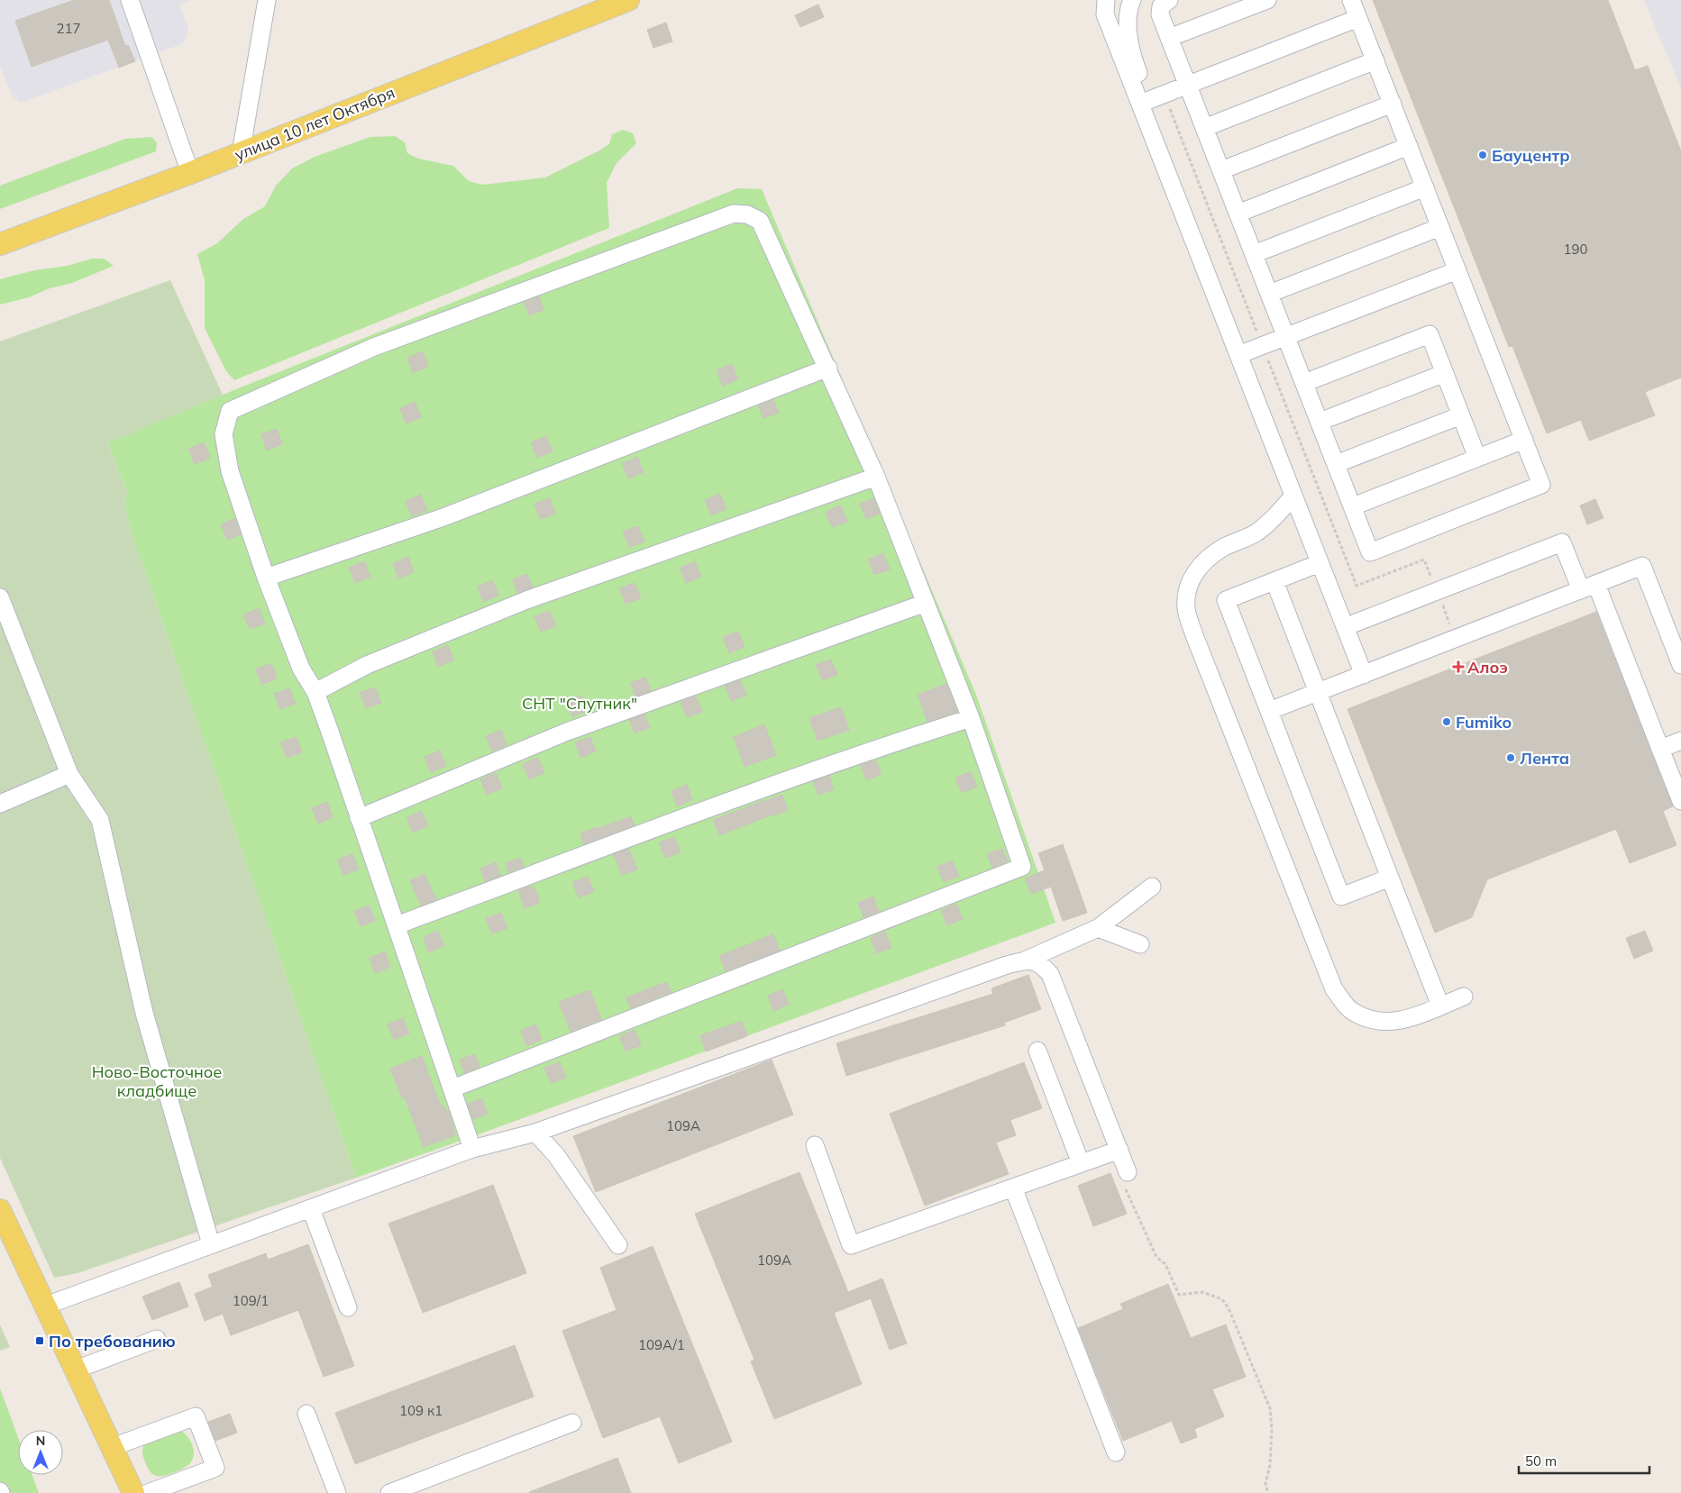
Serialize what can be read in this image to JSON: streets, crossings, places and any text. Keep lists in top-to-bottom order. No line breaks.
{"streets":{"main road":["улица 10 лет Октября"]},"parks":["СНТ \"Спутник\"","Ново-Восточное кладбище"],"places":{"other":["Бауцентр","Fumiko","Лента"],"health":["Алоэ"],"transit":["По требованию"]},"house_numbers":["217","190","109А","109А","109/1","109А/1","109 к1"],"scale_bar":"50 m","north":"top"}
